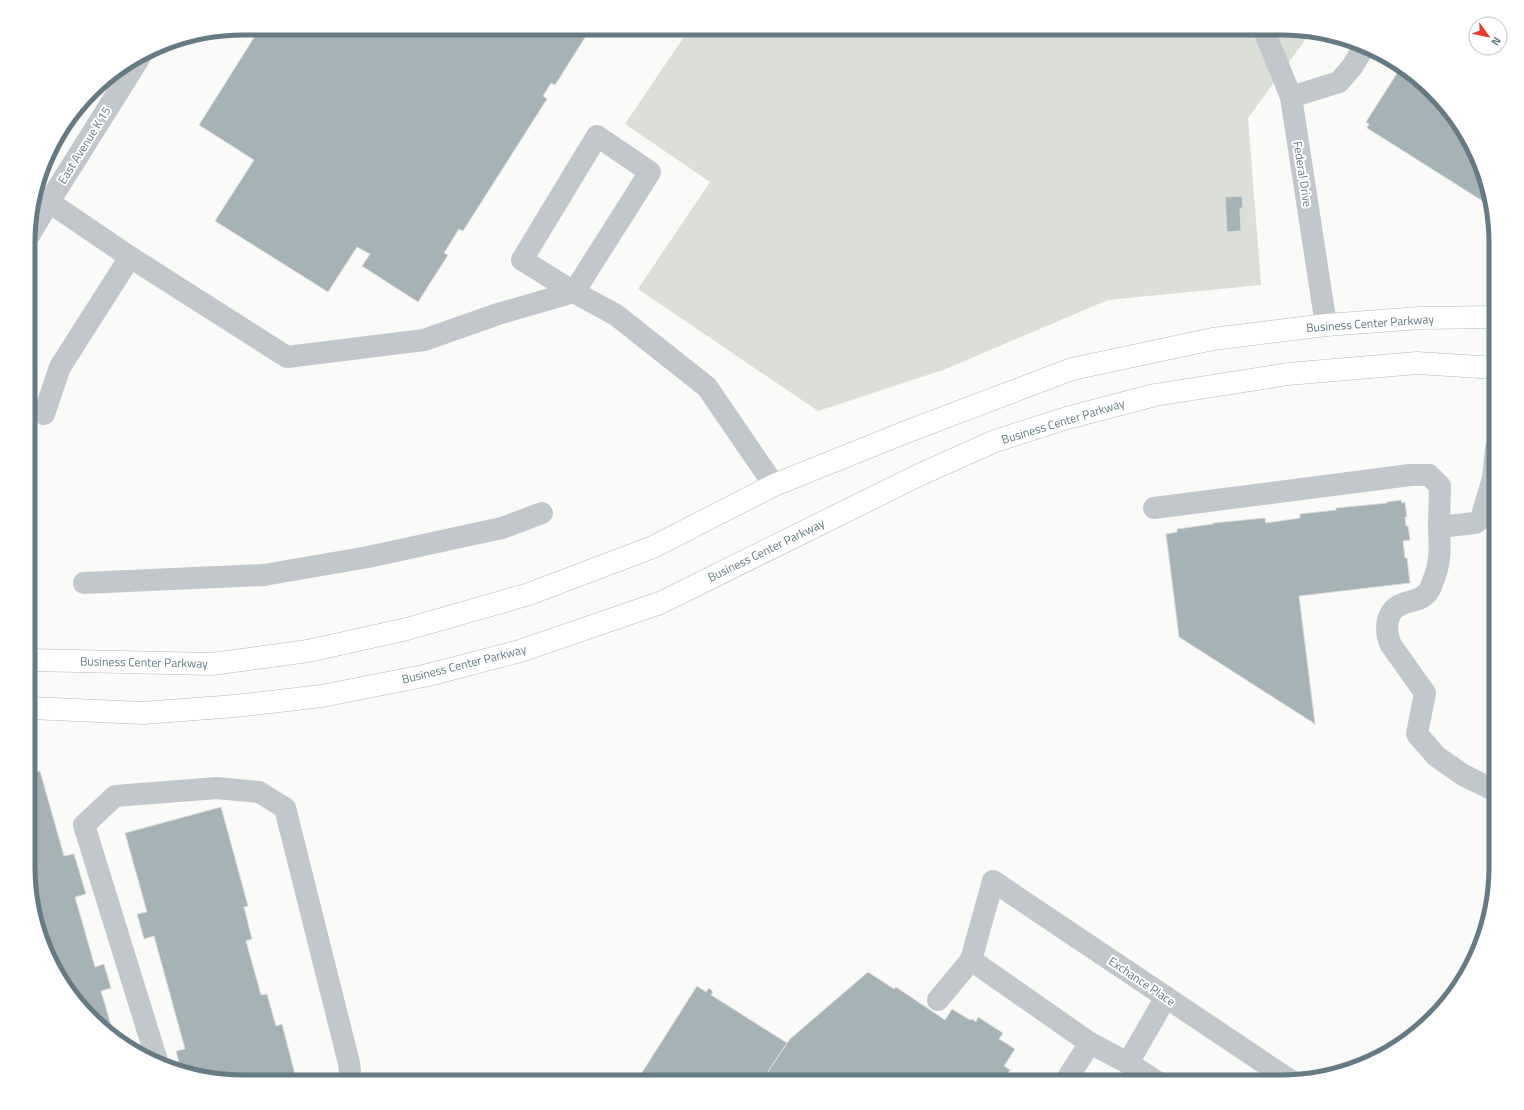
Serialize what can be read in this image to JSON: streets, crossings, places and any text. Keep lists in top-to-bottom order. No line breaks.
{"streets":{"main road":["Business Center Parkway"],"street":["East Avenue K 15","Federal Drive","Exchance Place"]},"crossings":[["Federal Drive","Business Center Parkway"]],"north":"bottom right"}
